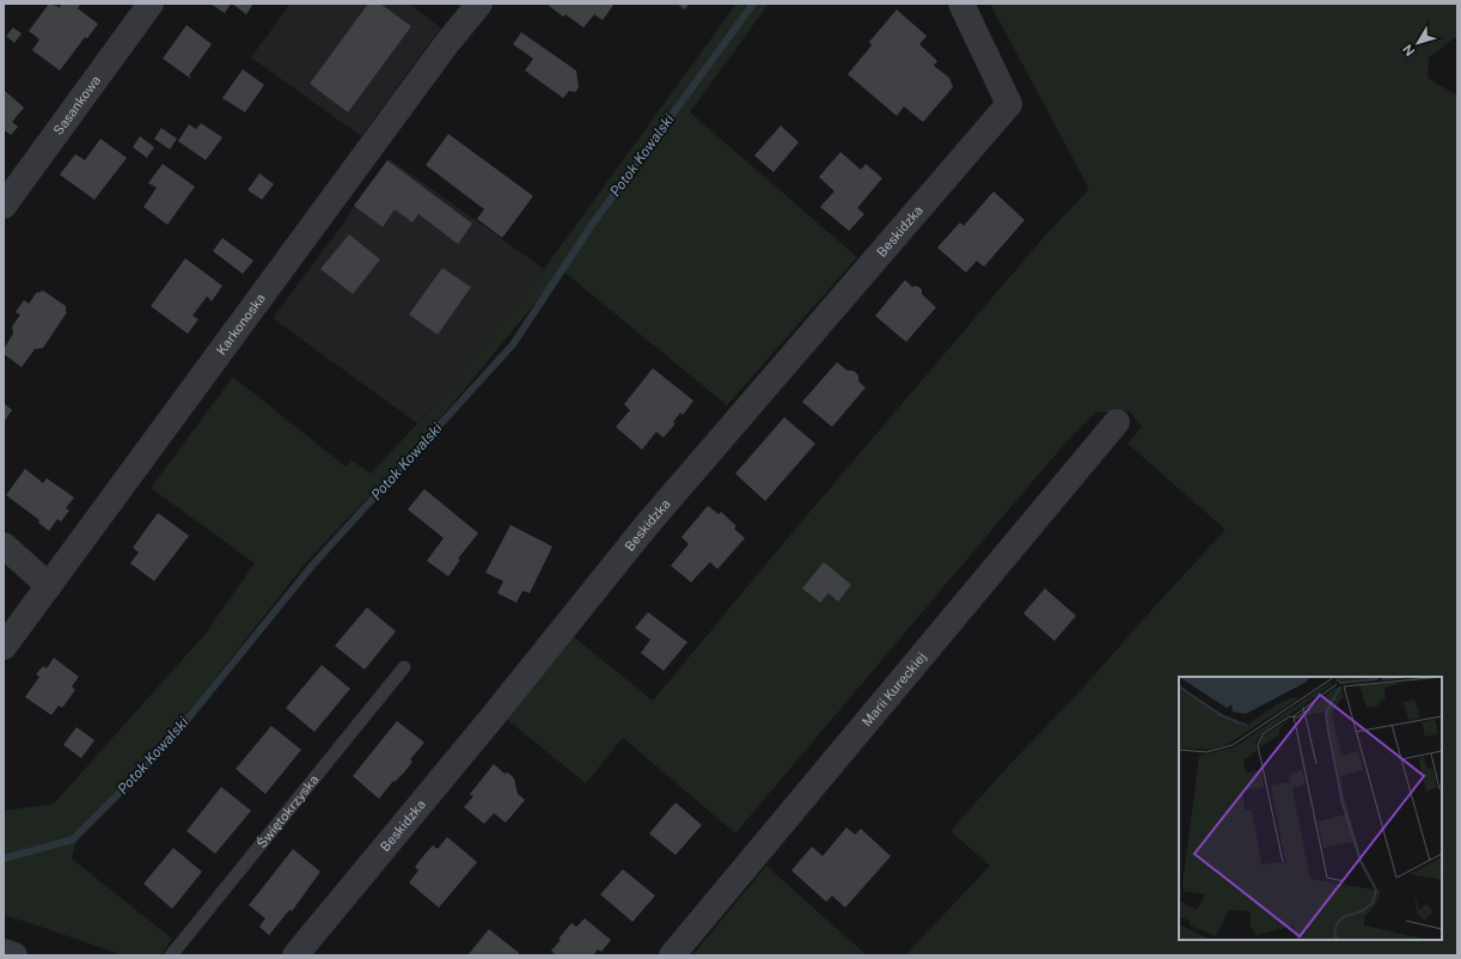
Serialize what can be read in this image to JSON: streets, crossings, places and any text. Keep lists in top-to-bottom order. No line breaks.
{"streets":{"street":["Sasankowa","Beskidzka","Karkonoska","Marii Kureckiej"],"lane":["Świętokrzyska"]},"water":["Potok Kowalski"],"north":"bottom left"}
